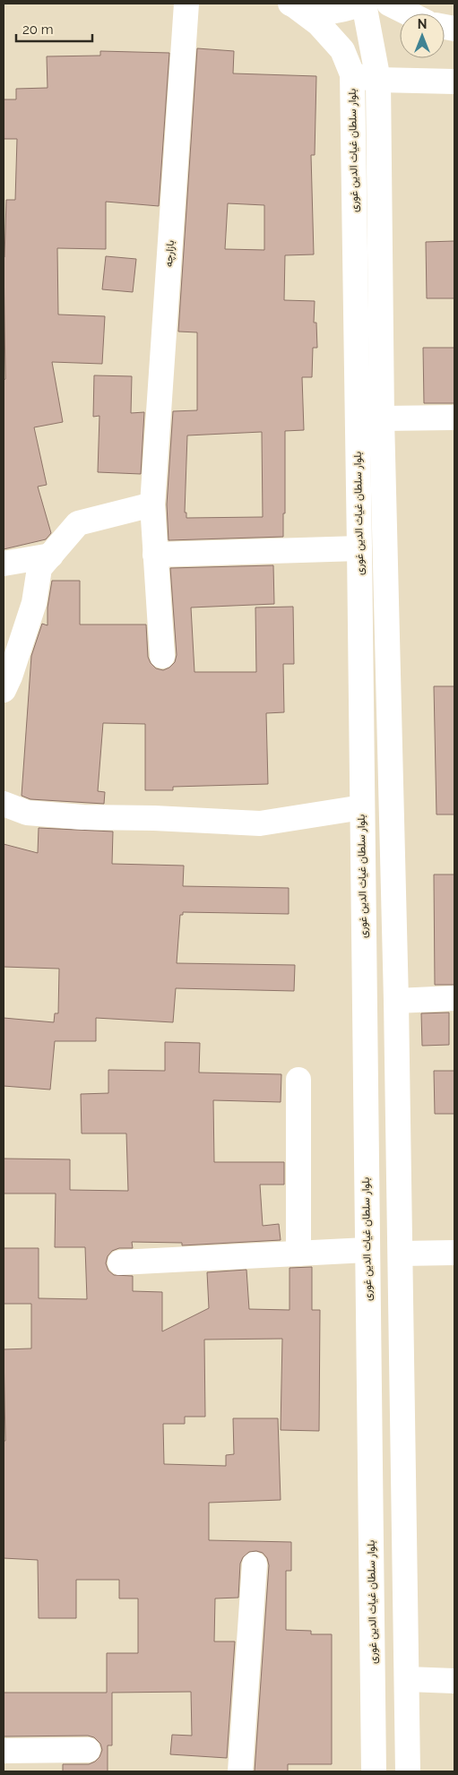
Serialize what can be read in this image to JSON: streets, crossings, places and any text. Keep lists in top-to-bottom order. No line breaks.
{"streets":{"main road":["بلوار سلطان غیاث الدین غوری","بازارچه"]},"scale_bar":"20 m","north":"top"}
